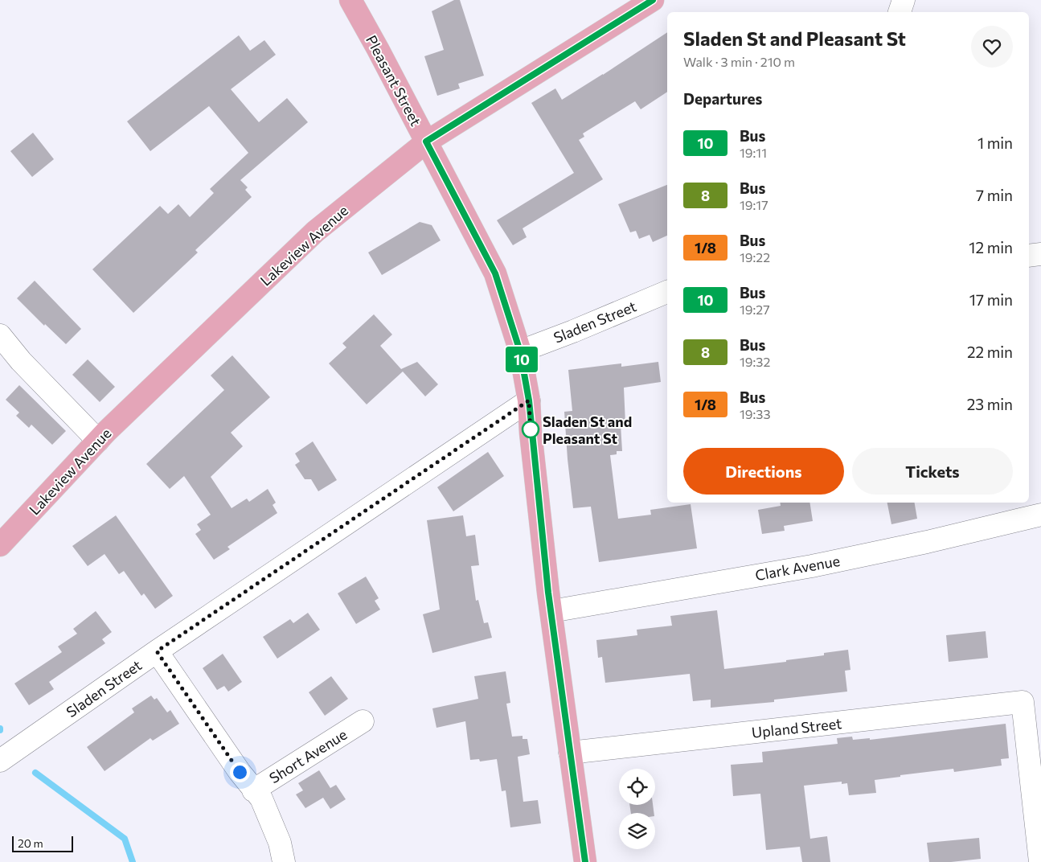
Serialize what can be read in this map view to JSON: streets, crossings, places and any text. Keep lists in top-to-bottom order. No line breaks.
{"streets":{"main road":["Pleasant Street","Lakeview Avenue"],"street":["Sladen Street","Clark Avenue","Upland Street","Short Avenue"]},"crossings":[["Pleasant Street","Lakeview Avenue"],["Pleasant Street","Sladen Street"],["Pleasant Street","Clark Avenue"],["Pleasant Street","Upland Street"]],"places":["Sladen St and Pleasant St"],"lines":["bus line 10"],"scale_bar":"20 m","page":{"on_map":"10","heading":[["Sladen St and Pleasant St","Walk · 3 min · 210 m"],"Departures"],"list":[{"mark":"10","name":"Bus","note":"19:11","value":"1 min"},{"mark":"8","name":"Bus","note":"19:17","value":"7 min"},{"mark":"1/8","name":"Bus","note":"19:22","value":"12 min"},{"mark":"10","name":"Bus","note":"19:27","value":"17 min"},{"mark":"8","name":"Bus","note":"19:32","value":"22 min"},{"mark":"1/8","name":"Bus","note":"19:33","value":"23 min"}],"buttons":["Directions","Tickets"],"scale":"20 m"}}
